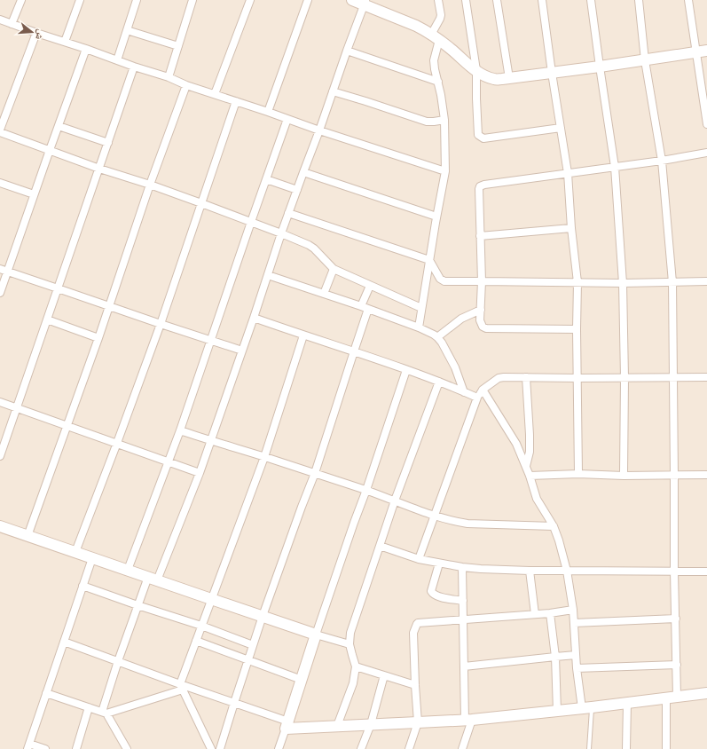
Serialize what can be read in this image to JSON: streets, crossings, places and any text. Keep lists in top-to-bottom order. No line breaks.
{"north":"right"}
